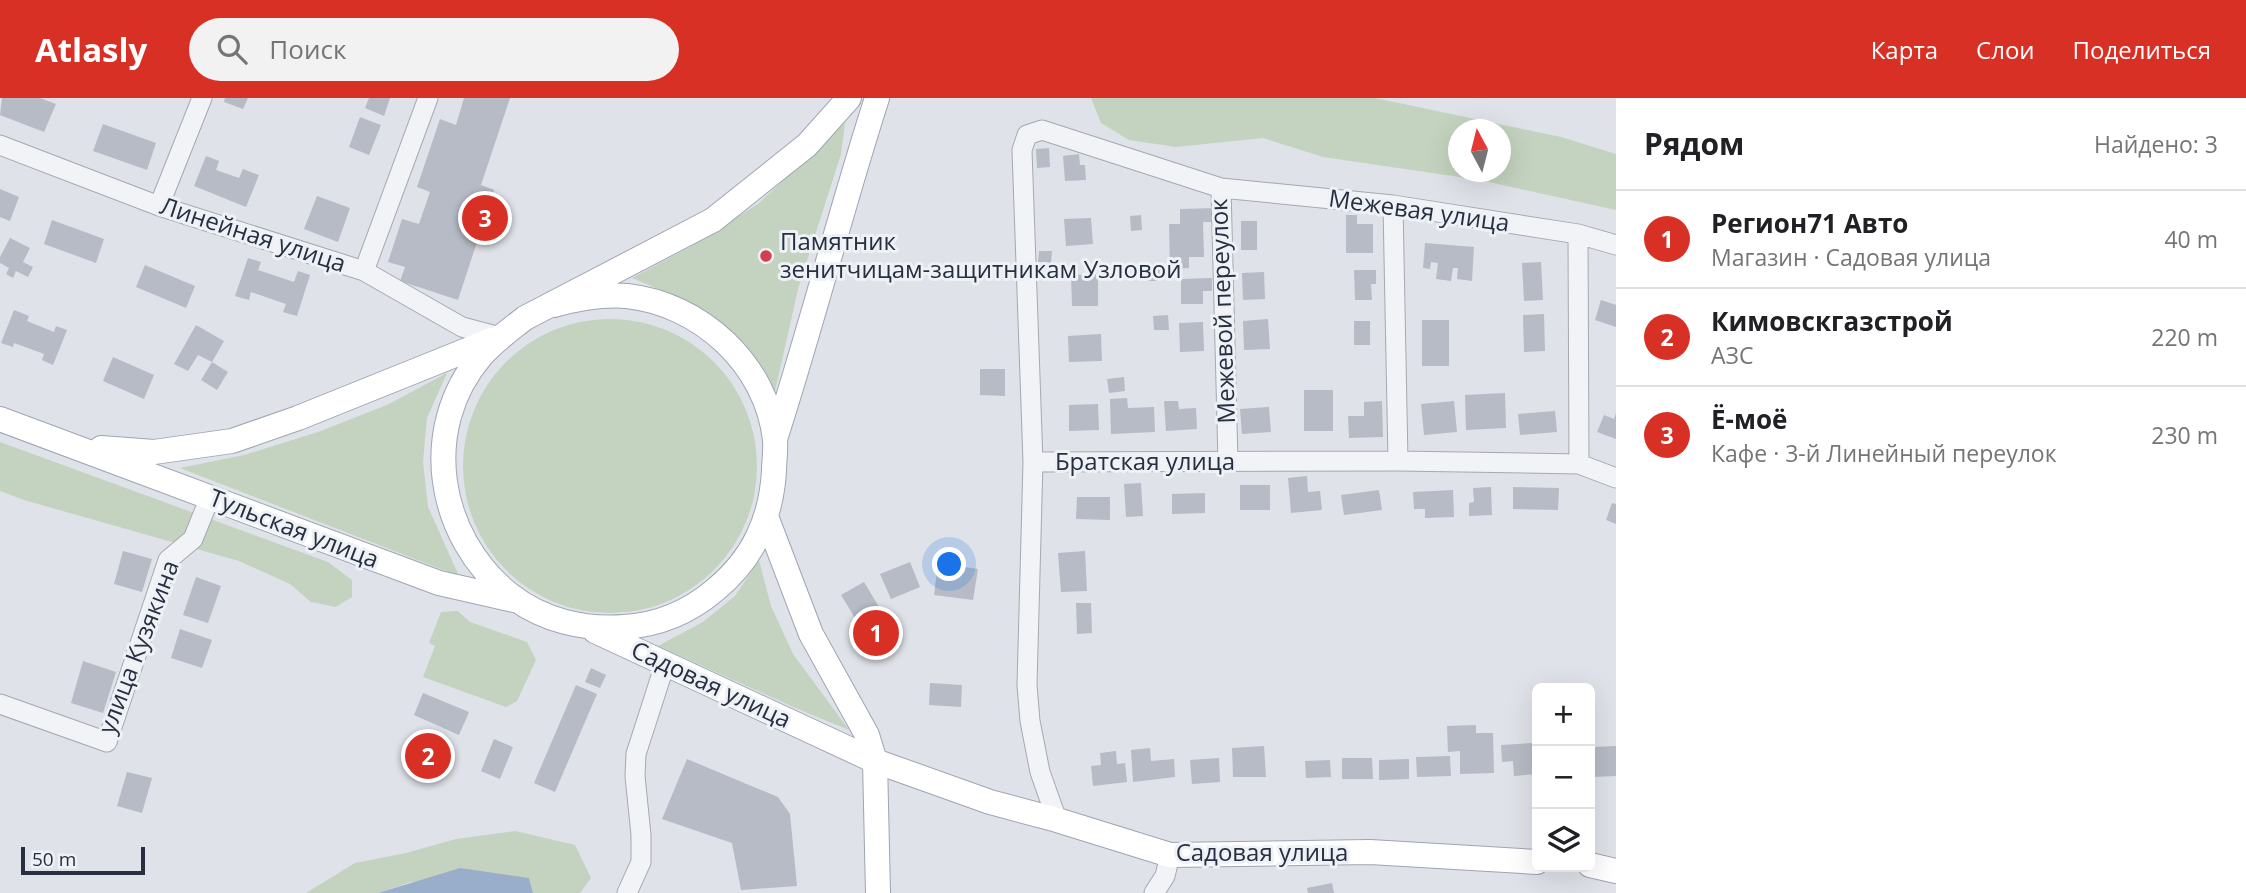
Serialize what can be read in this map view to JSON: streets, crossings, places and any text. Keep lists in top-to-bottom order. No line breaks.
{"streets":{"main road":["Тульская улица","Садовая улица"],"street":["Межевая улица","Линейная улица","Межевой переулок","Братская улица","улица Кузякина"]},"crossings":[["Межевая улица","Межевой переулок"],["Линейная улица","Тульская улица"],["Межевой переулок","Братская улица"],["Братская улица","Садовая улица"],["Тульская улица","улица Кузякина"]],"places":["Памятник зенитчицам-защитникам Узловой"],"scale_bar":"50 m","north":"top","page":{"header":"Atlasly","search":"Поиск","nav":["Карта","Слои","Поделиться"],"heading":["Рядом","Найдено: 3"],"list":[{"mark":"1","name":"Регион71 Авто","note":"Магазин · Садовая улица","value":"40 m"},{"mark":"2","name":"Кимовскгазстрой","note":"АЗС","value":"220 m"},{"mark":"3","name":"Ё-моё","note":"Кафе · 3-й Линейный переулок","value":"230 m"}],"pins":["3","1","2"],"map_buttons":["+","−"],"scale":"50 m"}}
